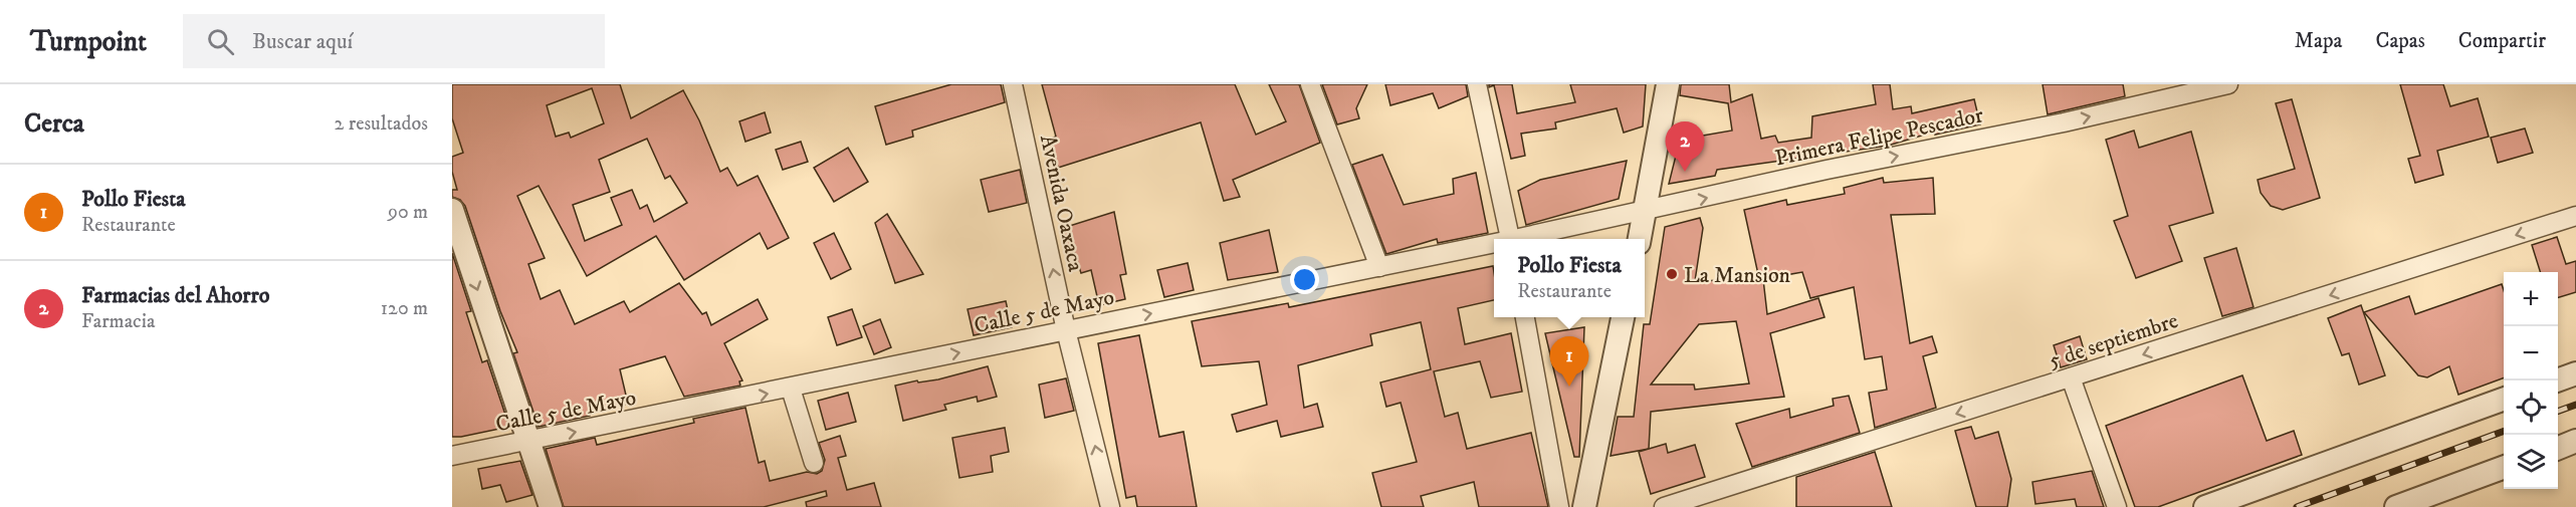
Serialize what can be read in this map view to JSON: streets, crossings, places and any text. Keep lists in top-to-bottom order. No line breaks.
{"streets":{"street":["Primera Felipe Pescador","Avenida Oaxaca","Calle 5 de Mayo","5 de septiembre"]},"crossings":[["Primera Felipe Pescador","Calle 5 de Mayo"],["Avenida Oaxaca","Calle 5 de Mayo"]],"one_way":["Primera Felipe Pescador","Avenida Oaxaca","Calle 5 de Mayo"],"places":["La Mansion"],"page":{"header":"Turnpoint","search":"Buscar aquí","nav":["Mapa","Capas","Compartir"],"heading":["Cerca","2 resultados"],"pins":["2","1"],"list":[{"mark":"1","name":"Pollo Fiesta","note":"Restaurante","value":"90 m"},{"mark":"2","name":"Farmacias del Ahorro","note":"Farmacia","value":"120 m"}],"popup":["Pollo Fiesta","Restaurante"],"map_buttons":["+","−"]}}
